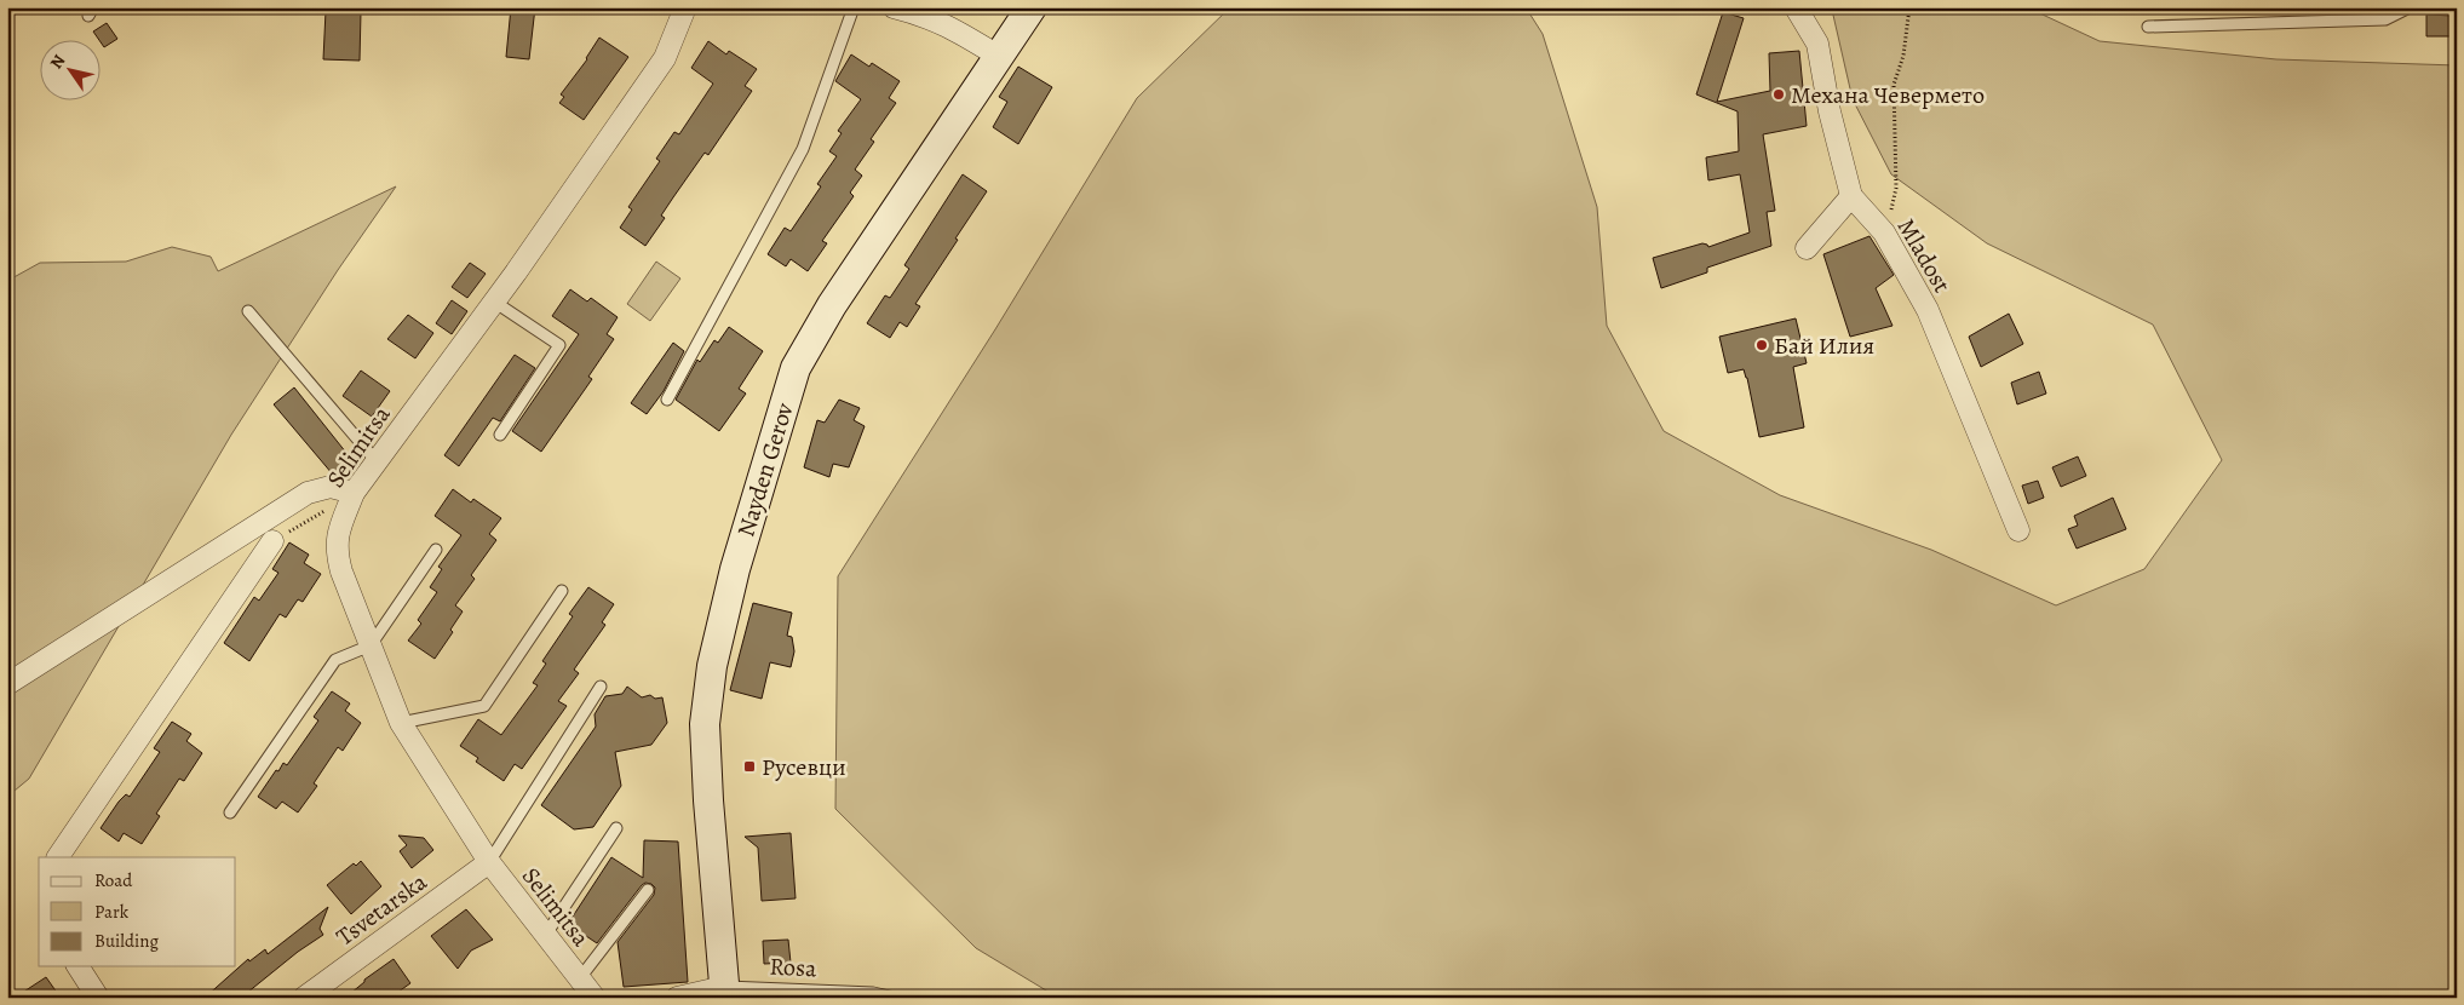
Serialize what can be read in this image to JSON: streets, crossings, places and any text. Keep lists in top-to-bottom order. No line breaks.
{"streets":{"street":["Mladost","Selimitsa","Nayden Gerov","Tsvetarska"],"lane":["Rosa"]},"crossings":[["Selimitsa","Tsvetarska"],["Nayden Gerov","Rosa"]],"places":{"other":["Механа Чевермето","Бай Илия"],"transit":["Русевци"]},"legend":["Road","Park","Building"],"north":"top left"}
